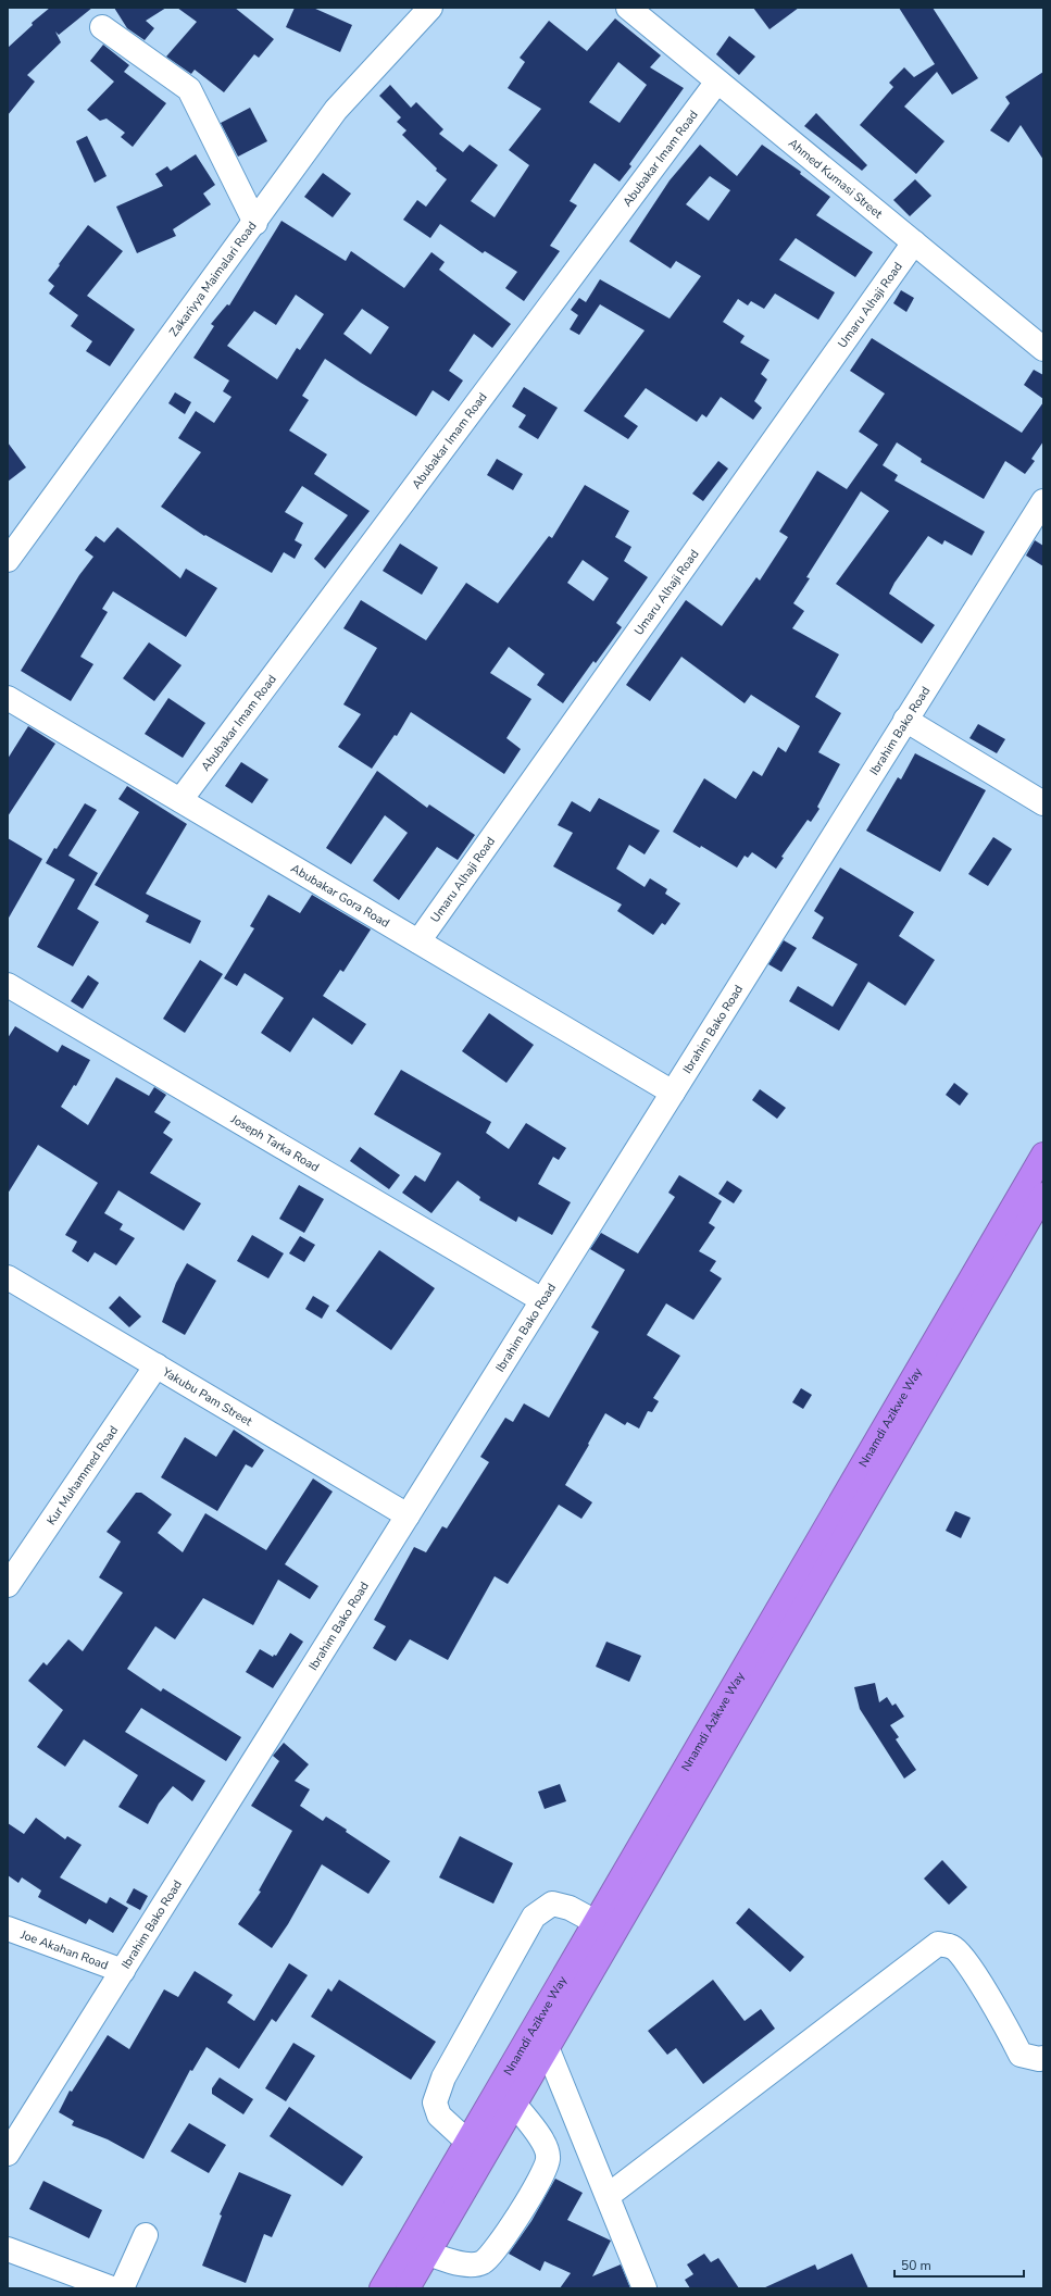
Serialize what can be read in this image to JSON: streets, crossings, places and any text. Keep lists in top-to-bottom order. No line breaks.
{"streets":{"highway":["Nnamdi Azikwe Way"],"street":["Abubakar Imam Road","Ahmed Kumasi Street","Zakariyya Maimalari Road","Umaru Alhaji Road","Ibrahim Bako Road","Abubakar Gora Road","Joseph Tarka Road","Yakubu Pam Street","Kur Muhammed Road","Joe Akahan Road"]},"crossings":[["Abubakar Imam Road","Ahmed Kumasi Street"],["Abubakar Imam Road","Abubakar Gora Road"],["Ahmed Kumasi Street","Umaru Alhaji Road"],["Umaru Alhaji Road","Abubakar Gora Road"],["Ibrahim Bako Road","Abubakar Gora Road"],["Ibrahim Bako Road","Joseph Tarka Road"],["Ibrahim Bako Road","Yakubu Pam Street"],["Ibrahim Bako Road","Joe Akahan Road"],["Yakubu Pam Street","Kur Muhammed Road"]],"scale_bar":"50 m"}
